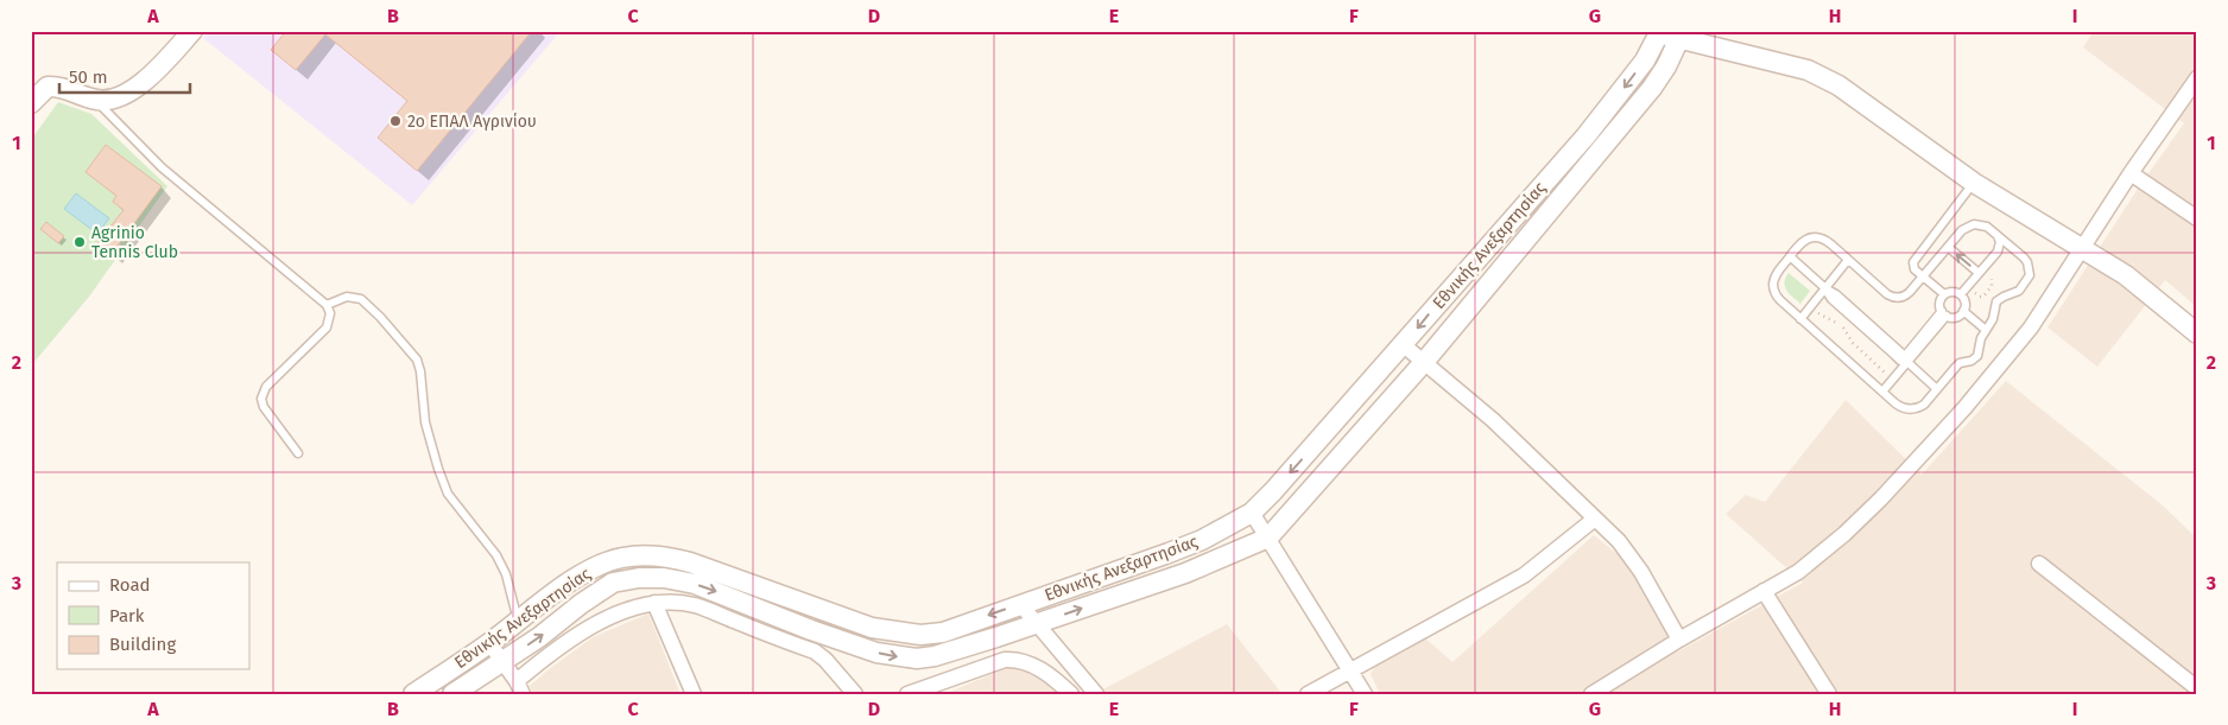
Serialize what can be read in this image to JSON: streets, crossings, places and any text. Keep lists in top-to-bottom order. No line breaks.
{"streets":{"street":["Εθνικής Ανεξαρτησίας"]},"places":["2ο ΕΠΑΛ Αγρινίου","Agrinio Tennis Club"],"legend":["Road","Park","Building"],"scale_bar":"50 m","grid":{"columns":["A","B","C","D","E","F","G","H","I"],"rows":["1","2","3"]}}
